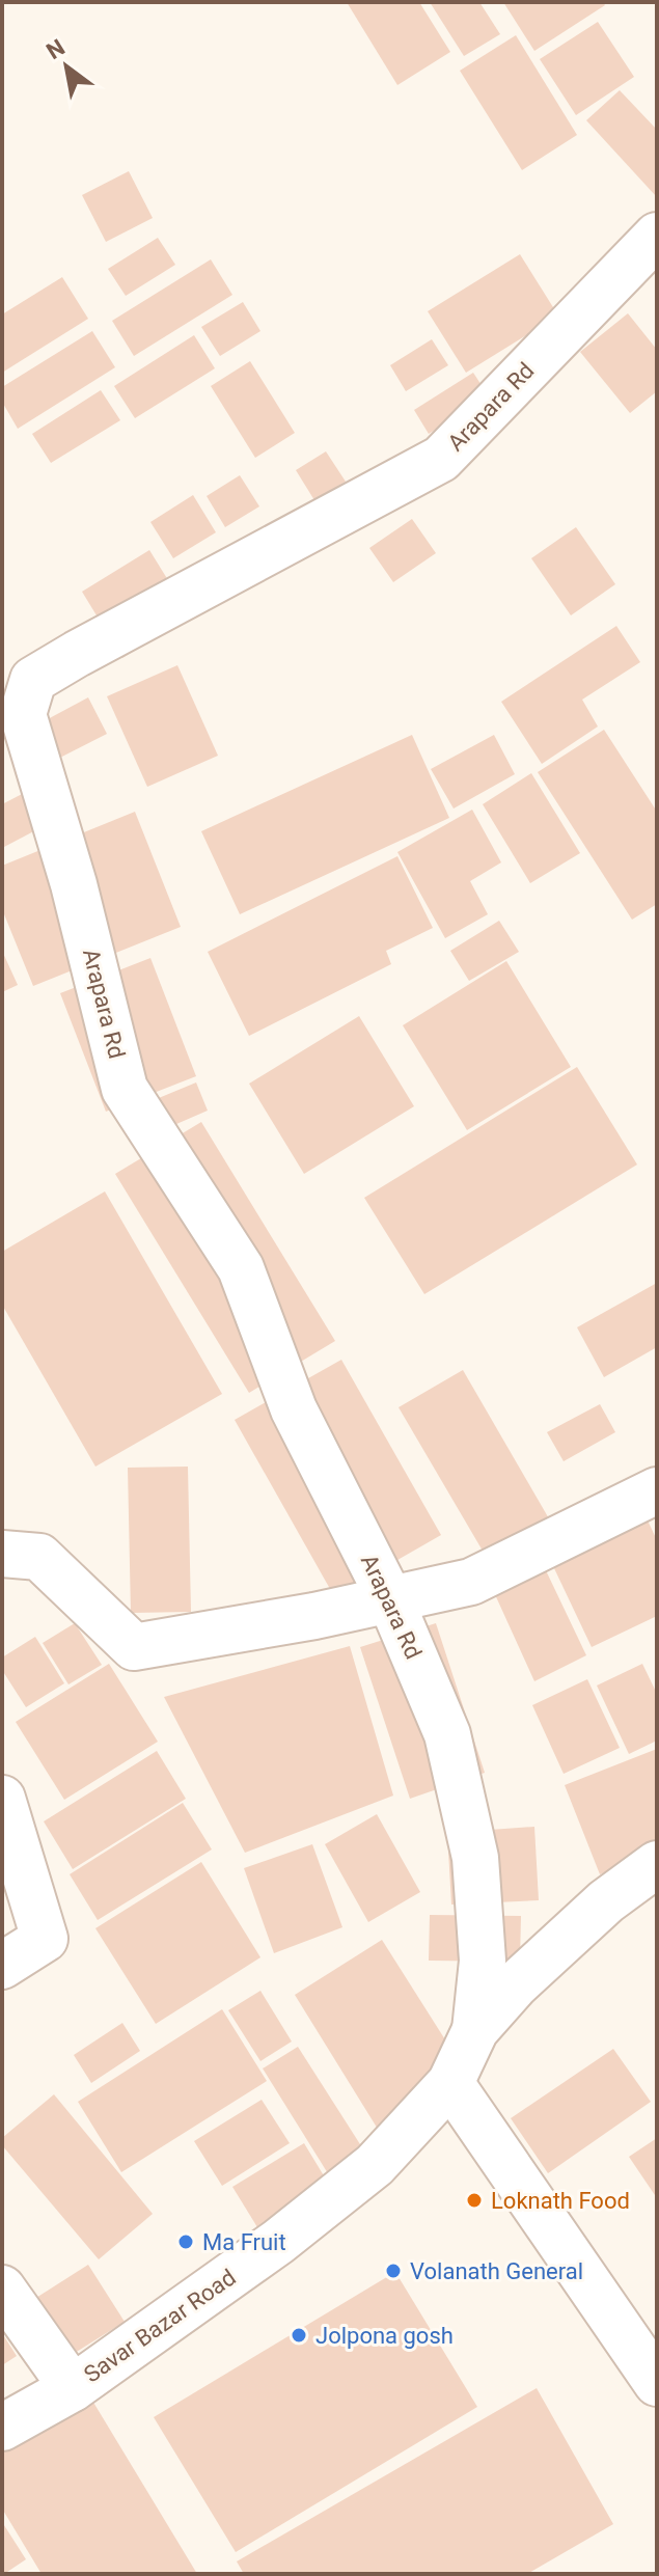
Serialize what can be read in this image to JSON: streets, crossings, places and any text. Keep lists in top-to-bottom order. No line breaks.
{"streets":{"street":["Arapara Rd","Savar Bazar Road"]},"crossings":[["Arapara Rd","Savar Bazar Road"]],"places":["Loknath Food","Ma Fruit","Volanath General","Jolpona gosh"],"north":"top left"}
